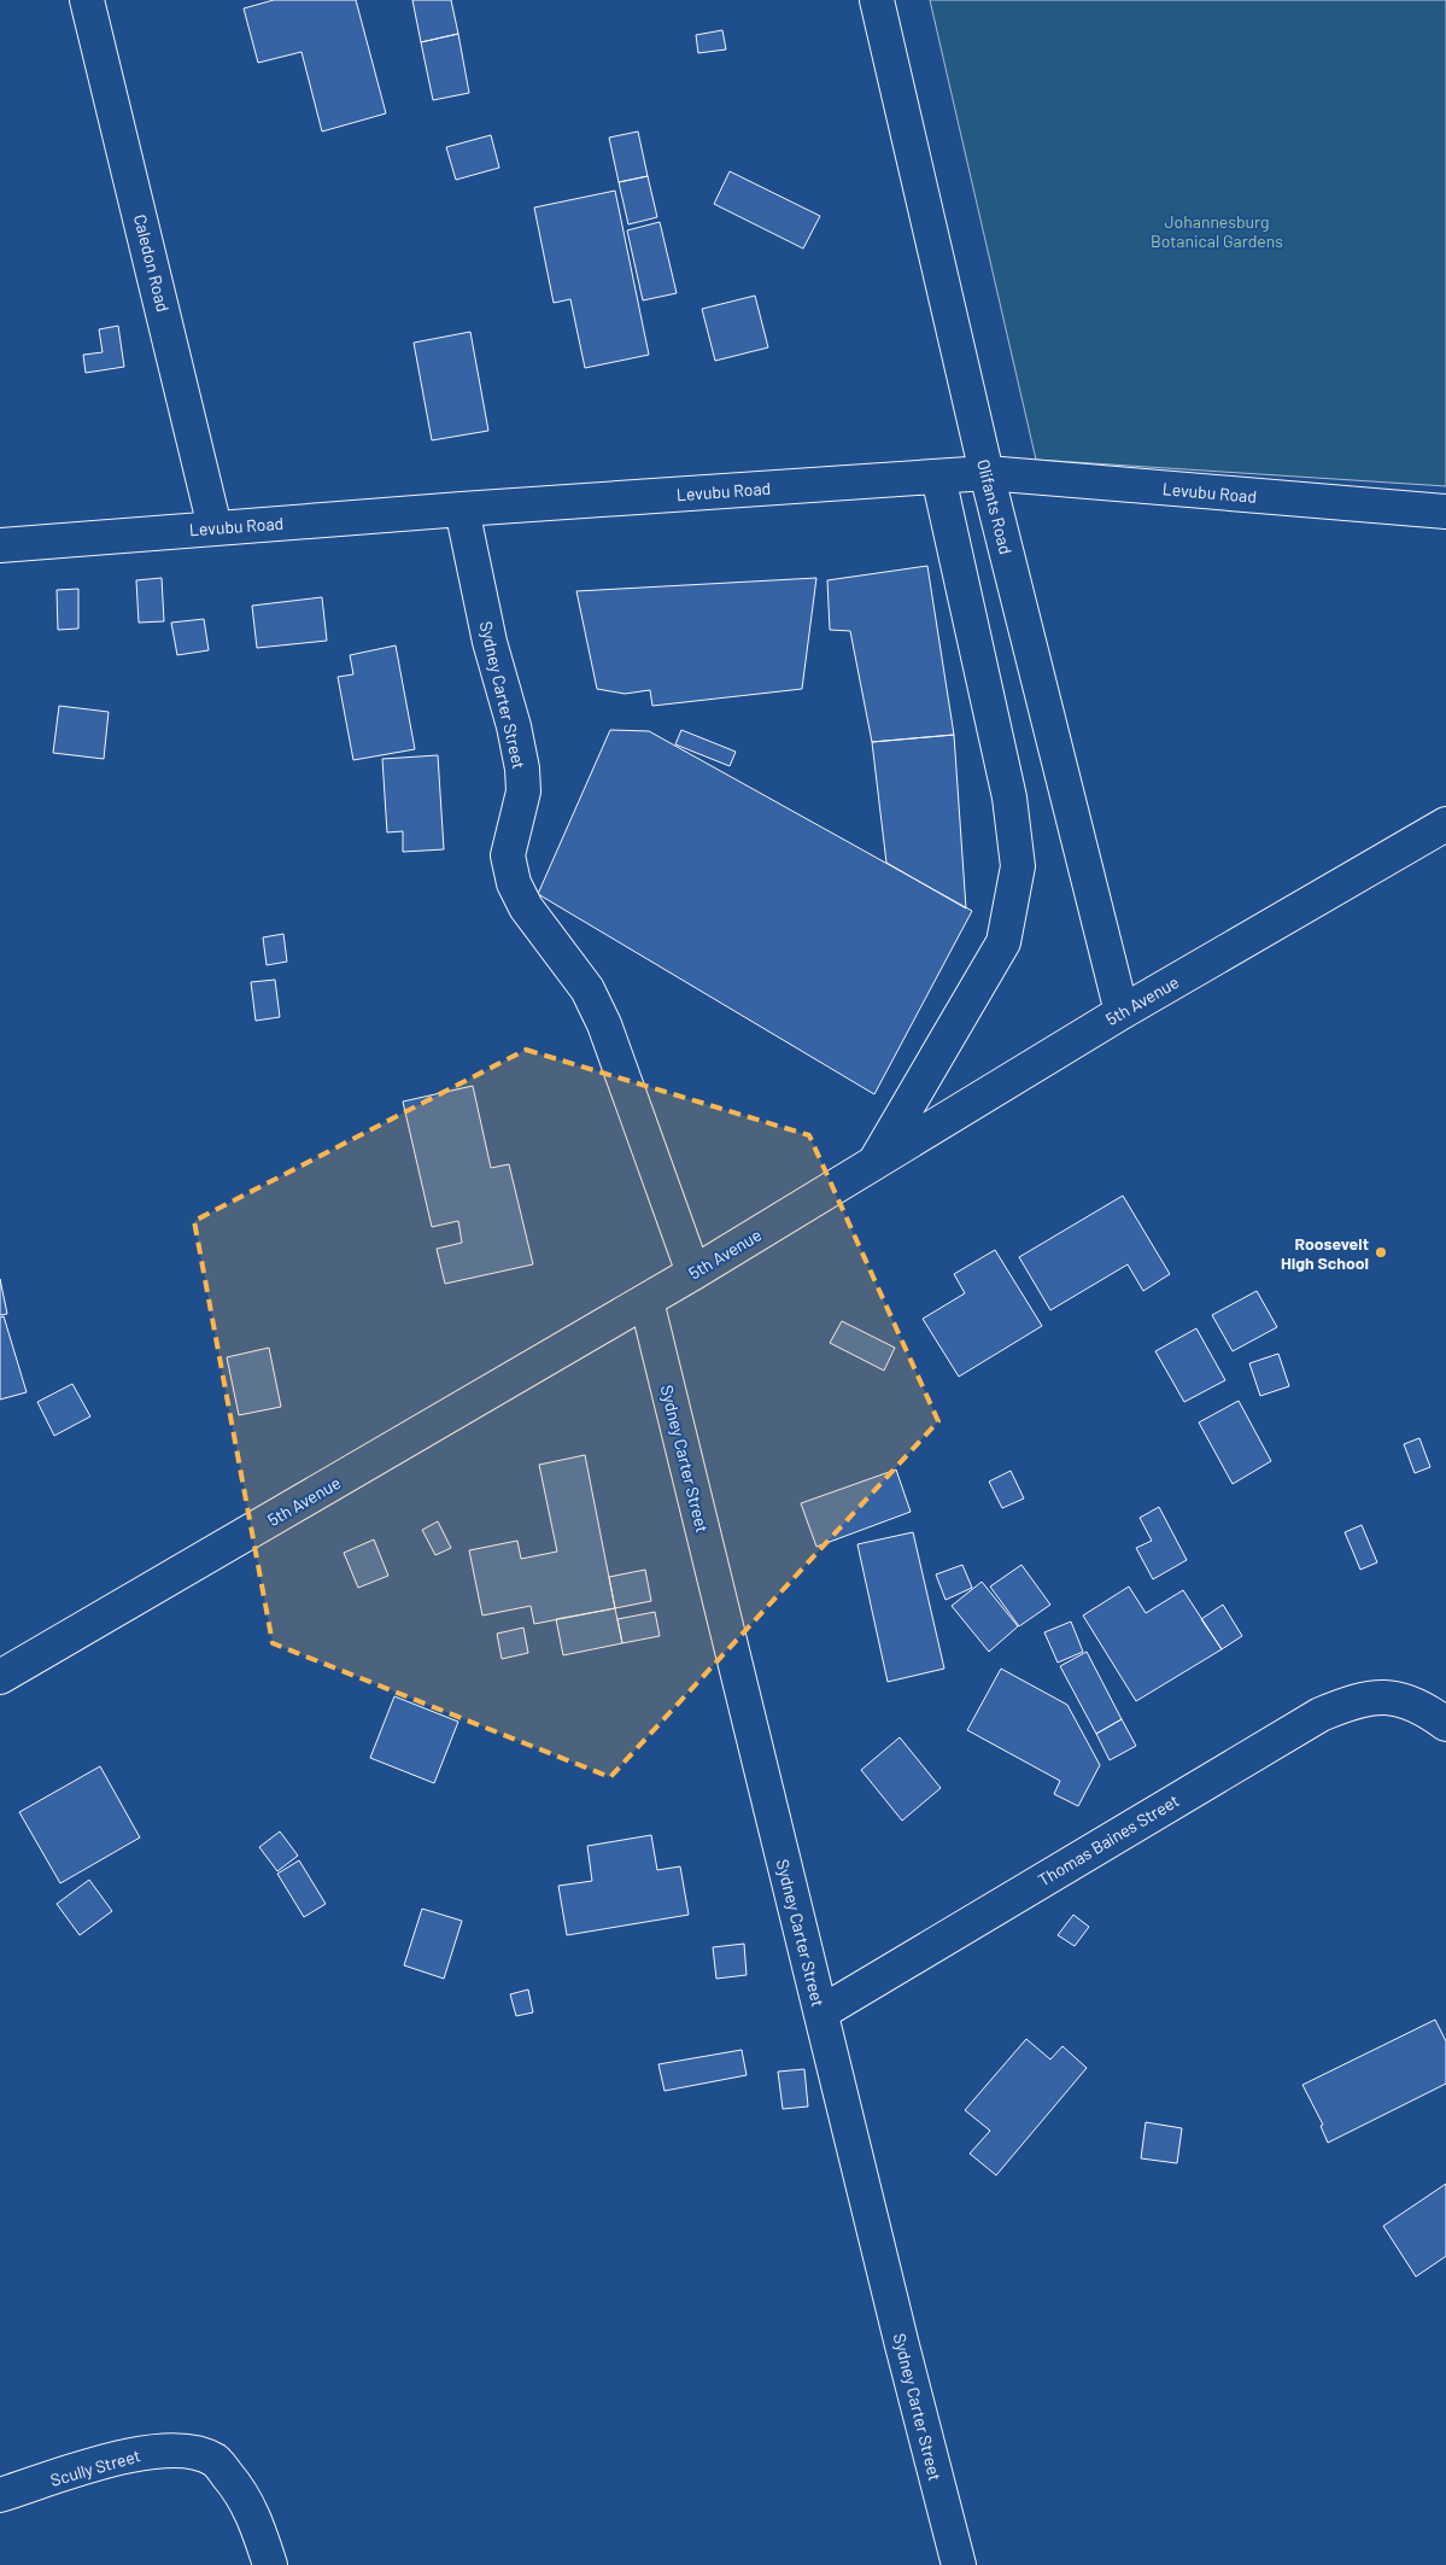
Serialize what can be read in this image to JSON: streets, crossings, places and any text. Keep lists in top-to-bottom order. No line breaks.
{"streets":{"street":["Caledon Road","Levubu Road","Olifants Road","Sydney Carter Street","5th Avenue","Thomas Baines Street","Scully Street"]},"crossings":[["Caledon Road","Levubu Road"],["Levubu Road","Olifants Road"],["Levubu Road","Sydney Carter Street"],["Olifants Road","5th Avenue"],["Sydney Carter Street","5th Avenue"],["Sydney Carter Street","Thomas Baines Street"]],"parks":["Johannesburg Botanical Gardens"],"places":["Roosevelt High School"]}
